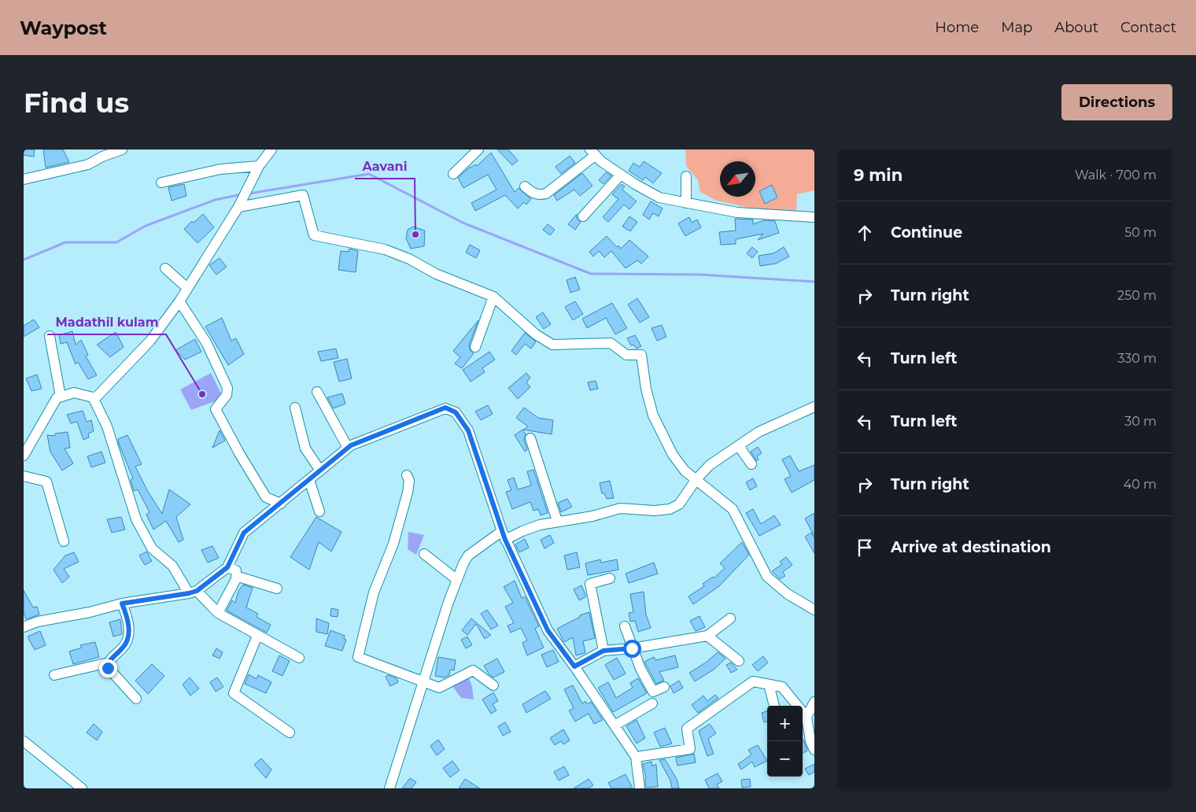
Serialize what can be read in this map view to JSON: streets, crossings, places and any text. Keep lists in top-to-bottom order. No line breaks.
{"places":["Aavani","Madathil kulam"],"north":"bottom left","page":{"header":"Waypost","nav":["Home","Map","About","Contact"],"buttons":"Directions","title":"Find us","heading":["9 min","Walk · 700 m"],"list":[["Continue","50 m"],["Turn right","250 m"],["Turn left","330 m"],["Turn left","30 m"],["Turn right","40 m"],"Arrive at destination"],"map_buttons":["+","−"]}}
